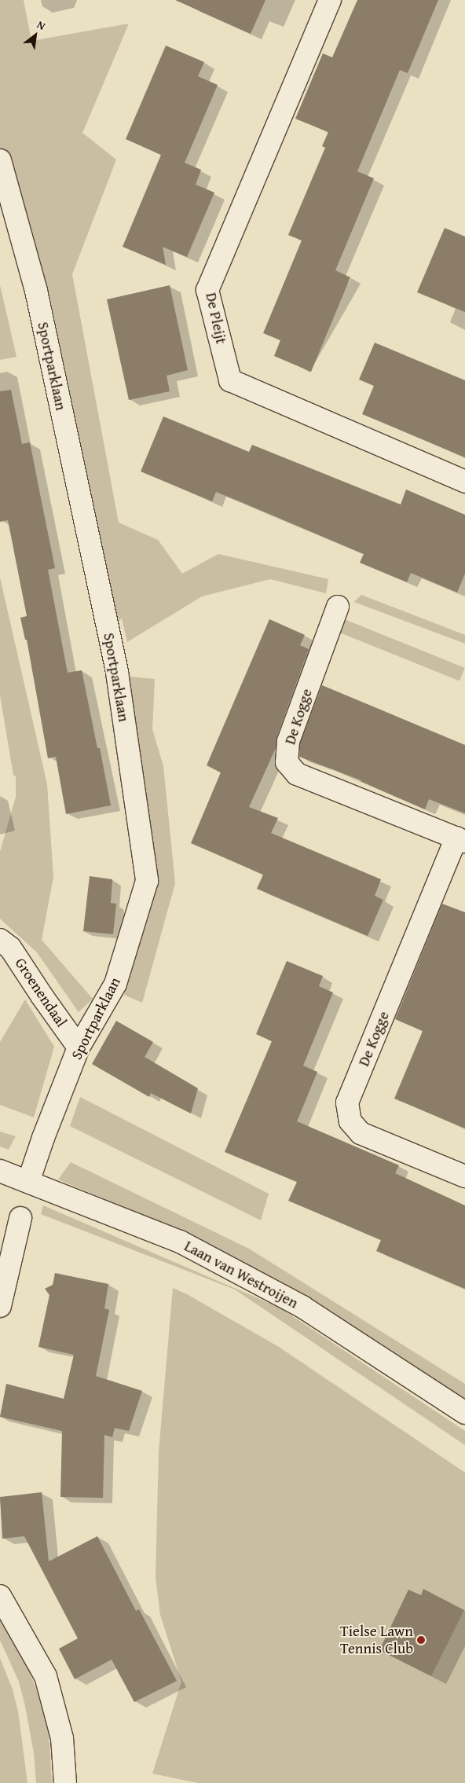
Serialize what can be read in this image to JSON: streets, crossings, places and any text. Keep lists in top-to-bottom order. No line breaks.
{"streets":{"street":["De Pleijt","Sportparklaan","De Kogge","Groenendaal","Laan van Westroijen"]},"crossings":[["Sportparklaan","Groenendaal"],["Sportparklaan","Laan van Westroijen"]],"places":["Tielse Lawn Tennis Club"],"north":"top right"}
